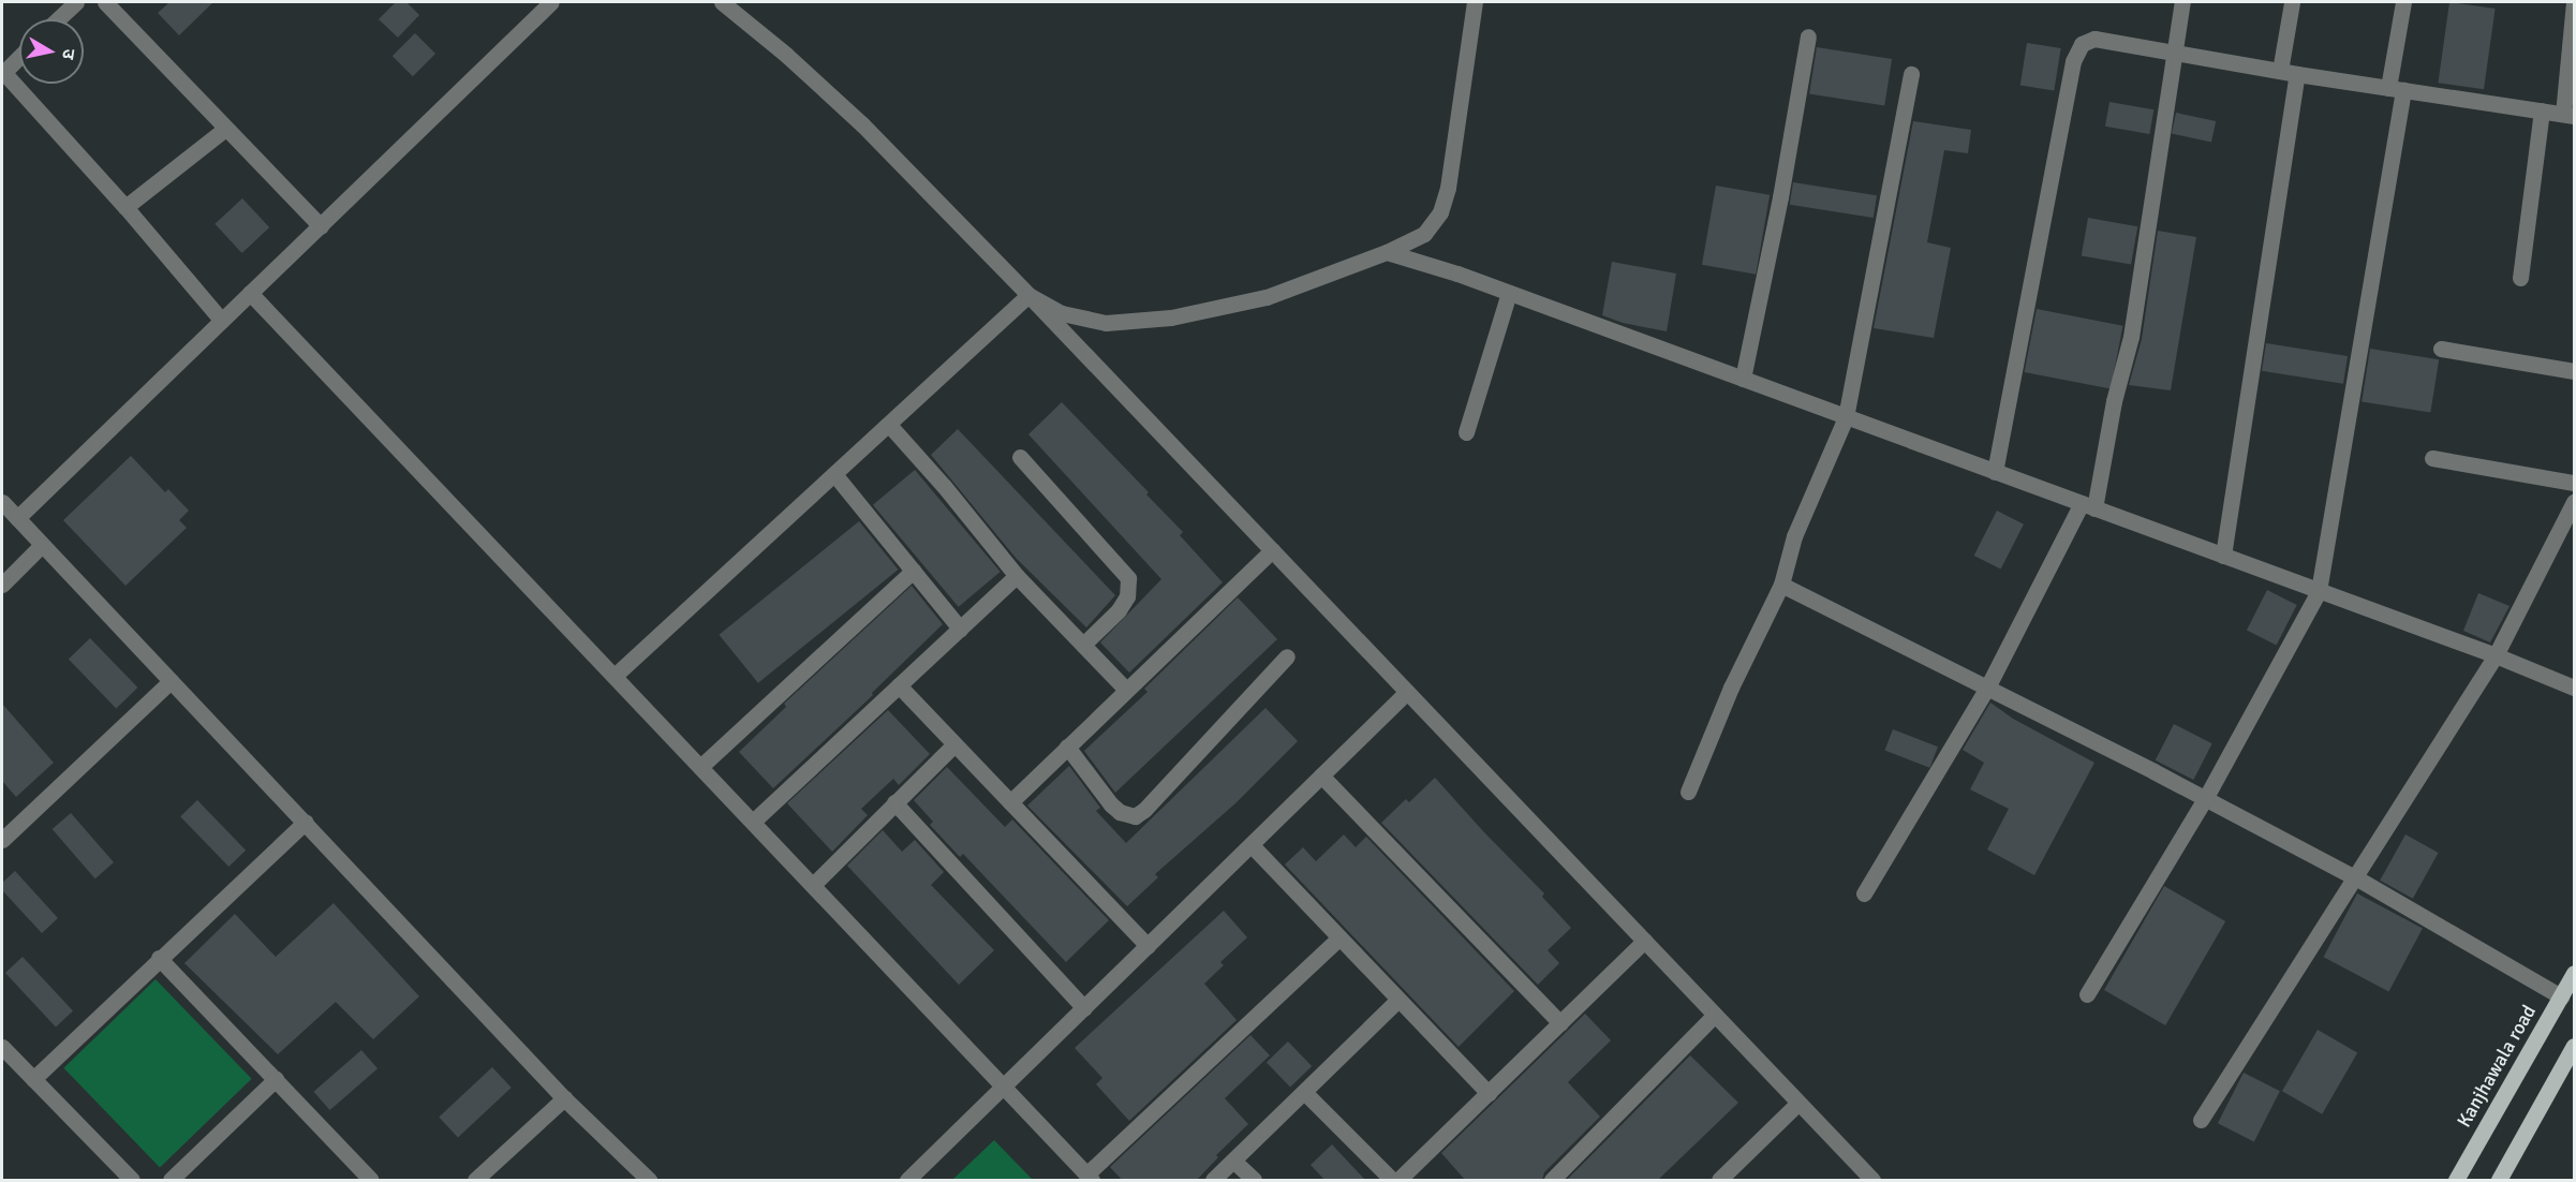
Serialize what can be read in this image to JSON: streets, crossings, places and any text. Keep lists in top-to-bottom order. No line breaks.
{"streets":{"main road":["Kanjhawala road"]},"north":"right"}
